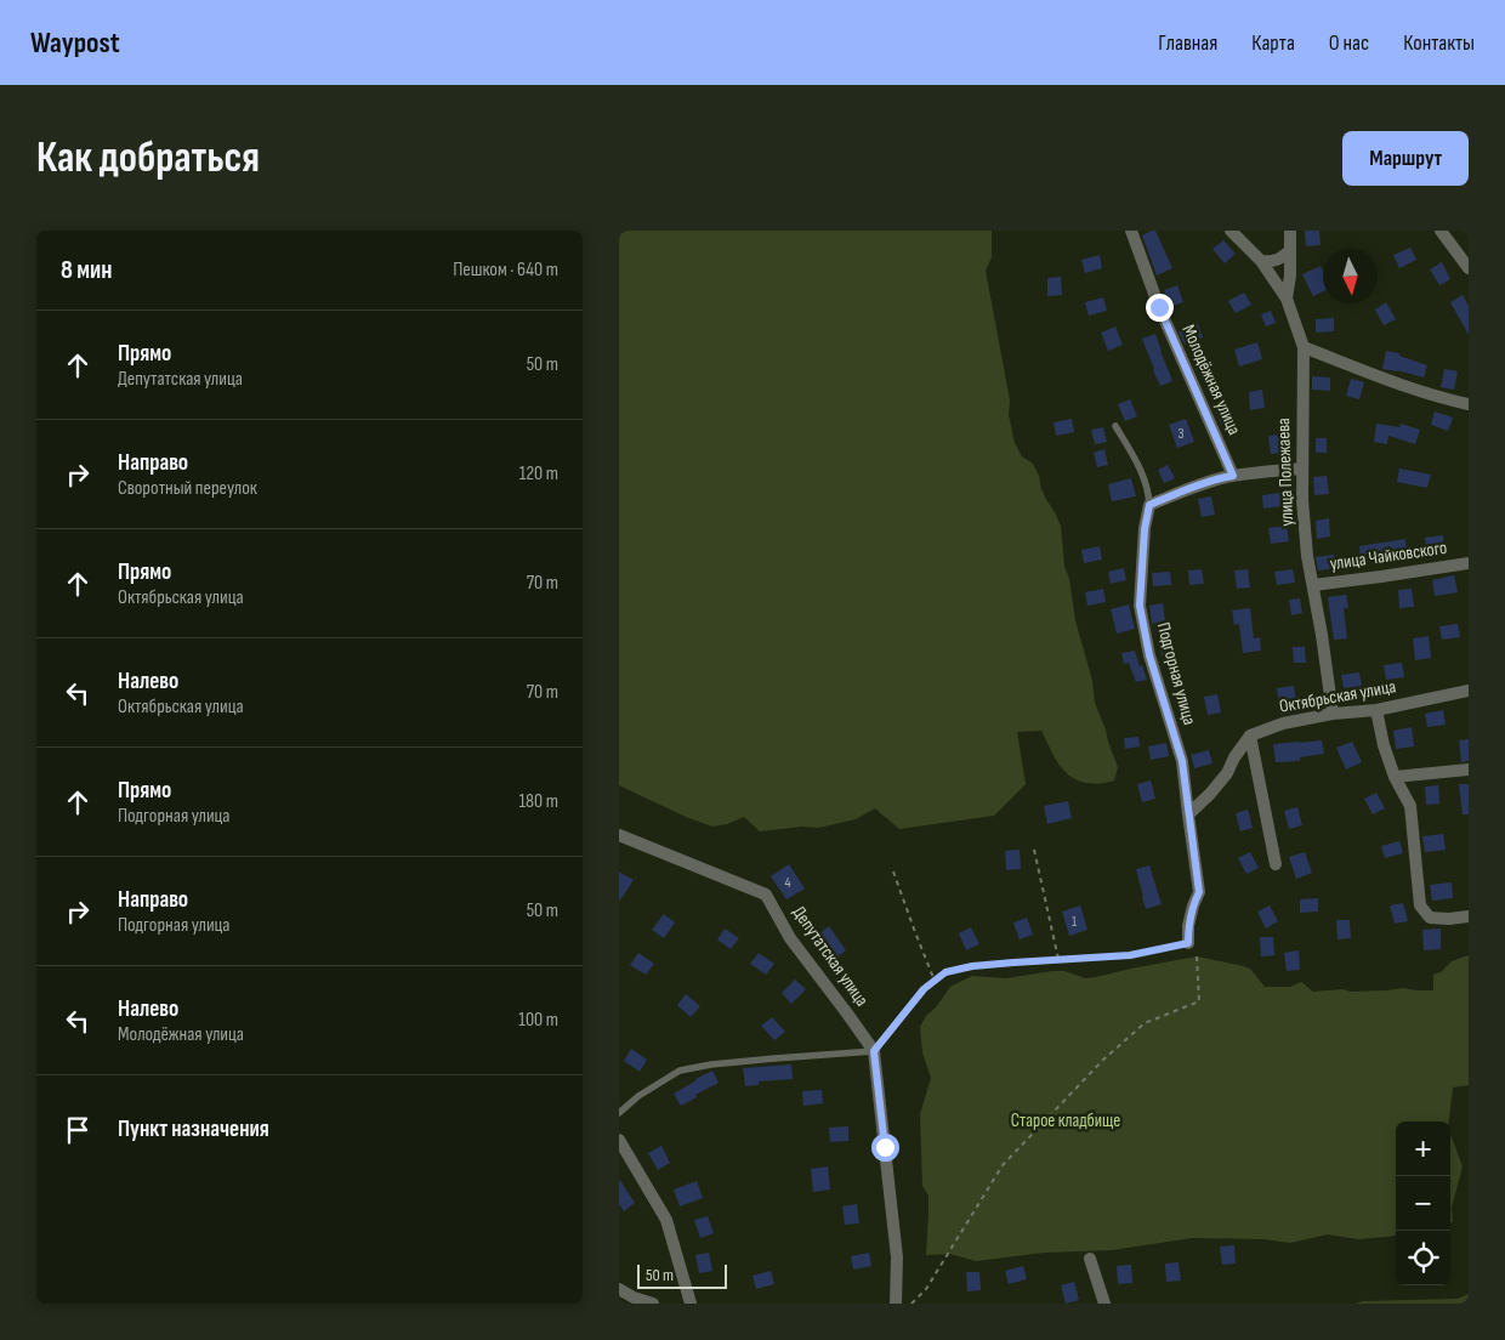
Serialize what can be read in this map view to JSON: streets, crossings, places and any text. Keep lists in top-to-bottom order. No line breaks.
{"streets":{"street":["Молодёжная улица","улица Полежаева","улица Чайковского","Подгорная улица","Октябрьская улица","Депутатская улица"]},"crossings":[["улица Полежаева","улица Чайковского"],["улица Полежаева","Октябрьская улица"]],"parks":["Старое кладбище"],"house_numbers":["3","4","1"],"scale_bar":"50 m","north":"bottom","page":{"header":"Waypost","nav":["Главная","Карта","О нас","Контакты"],"buttons":"Маршрут","title":"Как добраться","heading":["8 мин","Пешком · 640 m"],"list":[["Прямо","Депутатская улица","50 m"],["Направо","Своротный переулок","120 m"],["Прямо","Октябрьская улица","70 m"],["Налево","Октябрьская улица","70 m"],["Прямо","Подгорная улица","180 m"],["Направо","Подгорная улица","50 m"],["Налево","Молодёжная улица","100 m"],"Пункт назначения"],"map_buttons":["+","−"],"scale":"50 m"}}
